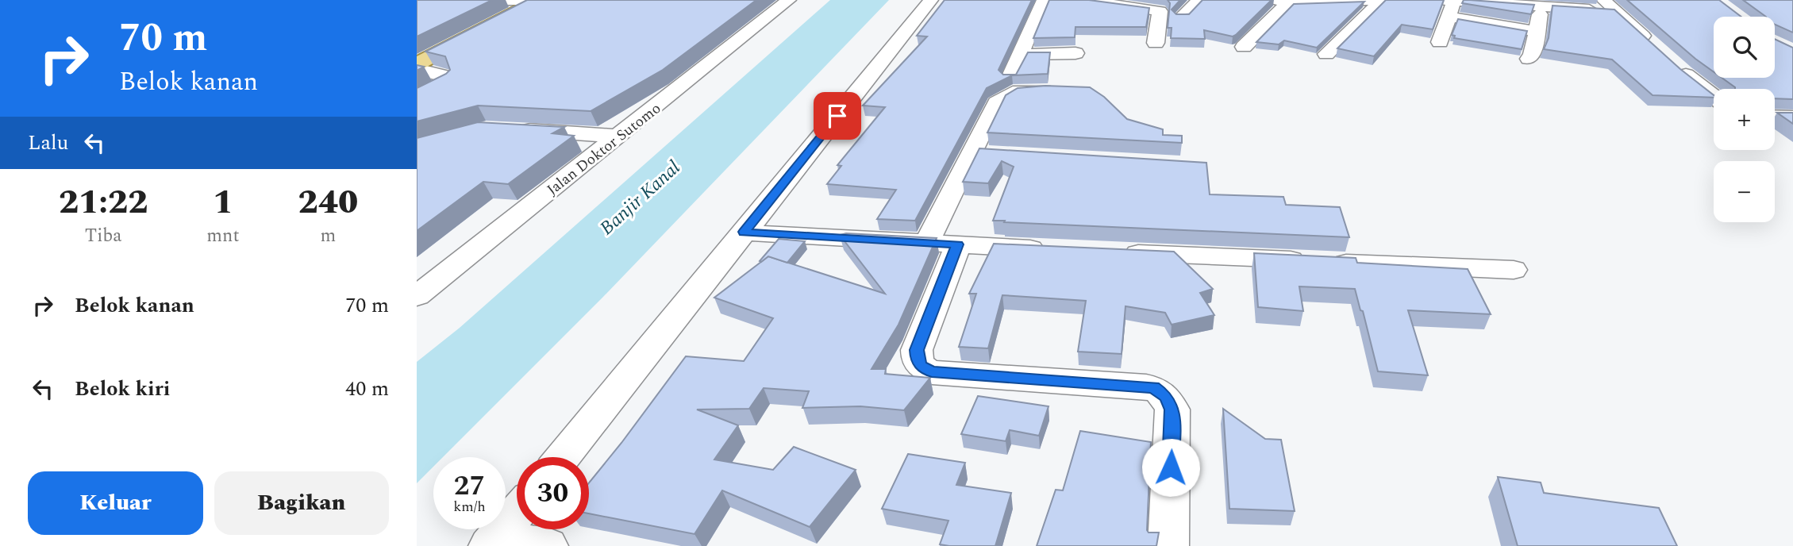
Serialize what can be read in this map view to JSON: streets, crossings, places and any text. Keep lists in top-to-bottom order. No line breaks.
{"streets":{"street":["Jalan Doktor Sutomo"]},"water":["Banjir Kanal"],"page":{"turn":["70 m","Belok kanan"],"map_buttons":["+","−"],"then":"Lalu","eta":["21:22","Tiba","1","mnt","240","m"],"list":[{"name":"Belok kanan","value":"70 m"},{"name":"Belok kiri","value":"40 m"}],"speed":"27 km/h","limit":"30","buttons":["Keluar","Bagikan"]}}
